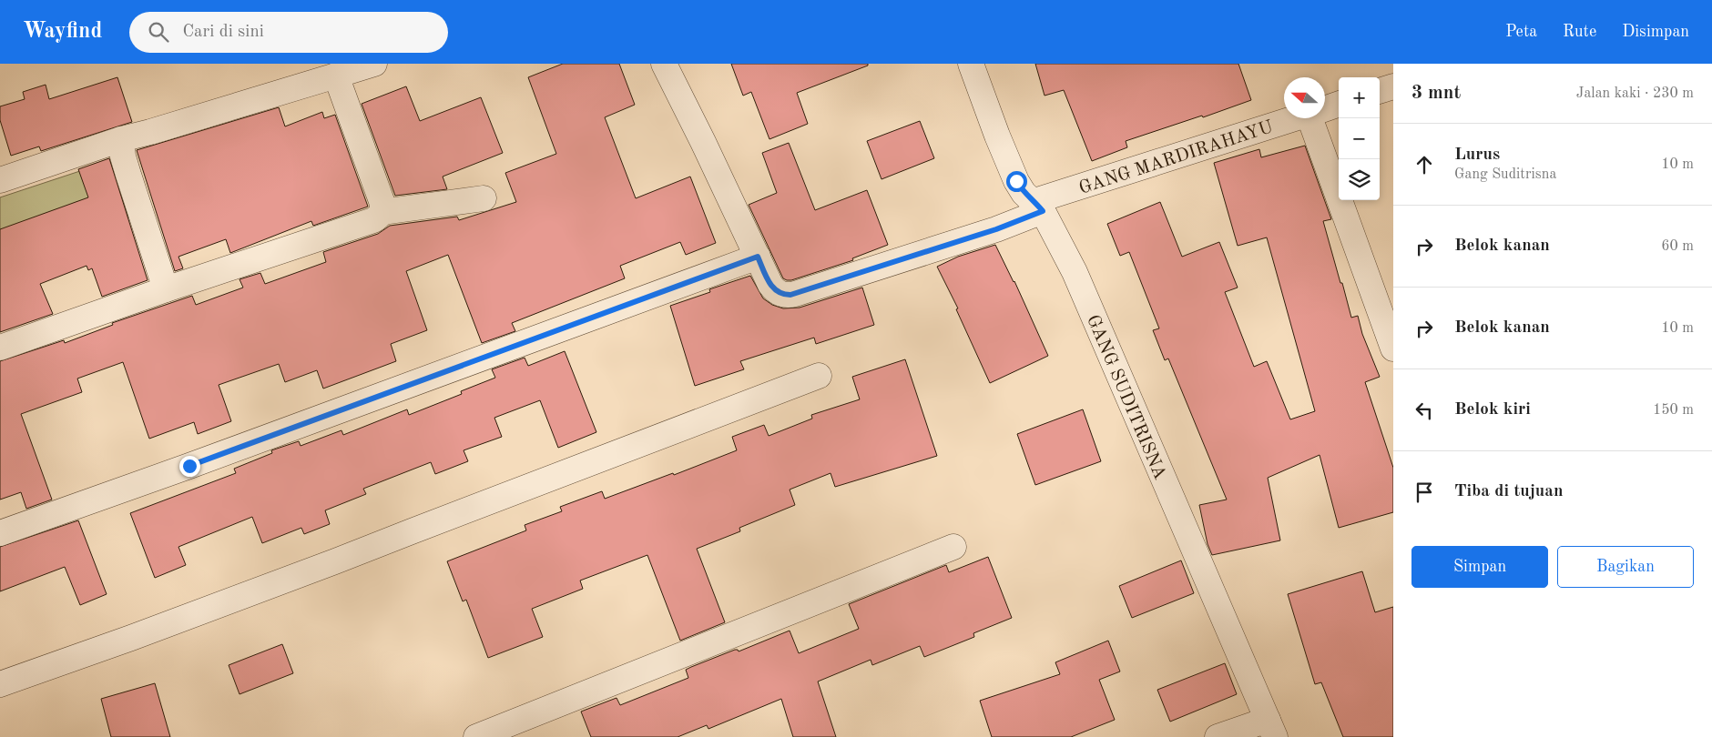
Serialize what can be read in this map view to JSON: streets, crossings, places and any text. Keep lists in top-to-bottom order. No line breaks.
{"streets":{"street":["GANG MARDIRAHAYU","GANG SUDITRISNA"]},"crossings":[["GANG MARDIRAHAYU","GANG SUDITRISNA"]],"north":"left","page":{"header":"Wayfind","search":"Cari di sini","nav":["Peta","Rute","Disimpan"],"heading":["3 mnt","Jalan kaki · 230 m"],"map_buttons":["+","−"],"list":[["Lurus","Gang Suditrisna","10 m"],["Belok kanan","60 m"],["Belok kanan","10 m"],["Belok kiri","150 m"],"Tiba di tujuan"],"buttons":["Simpan","Bagikan"]}}
